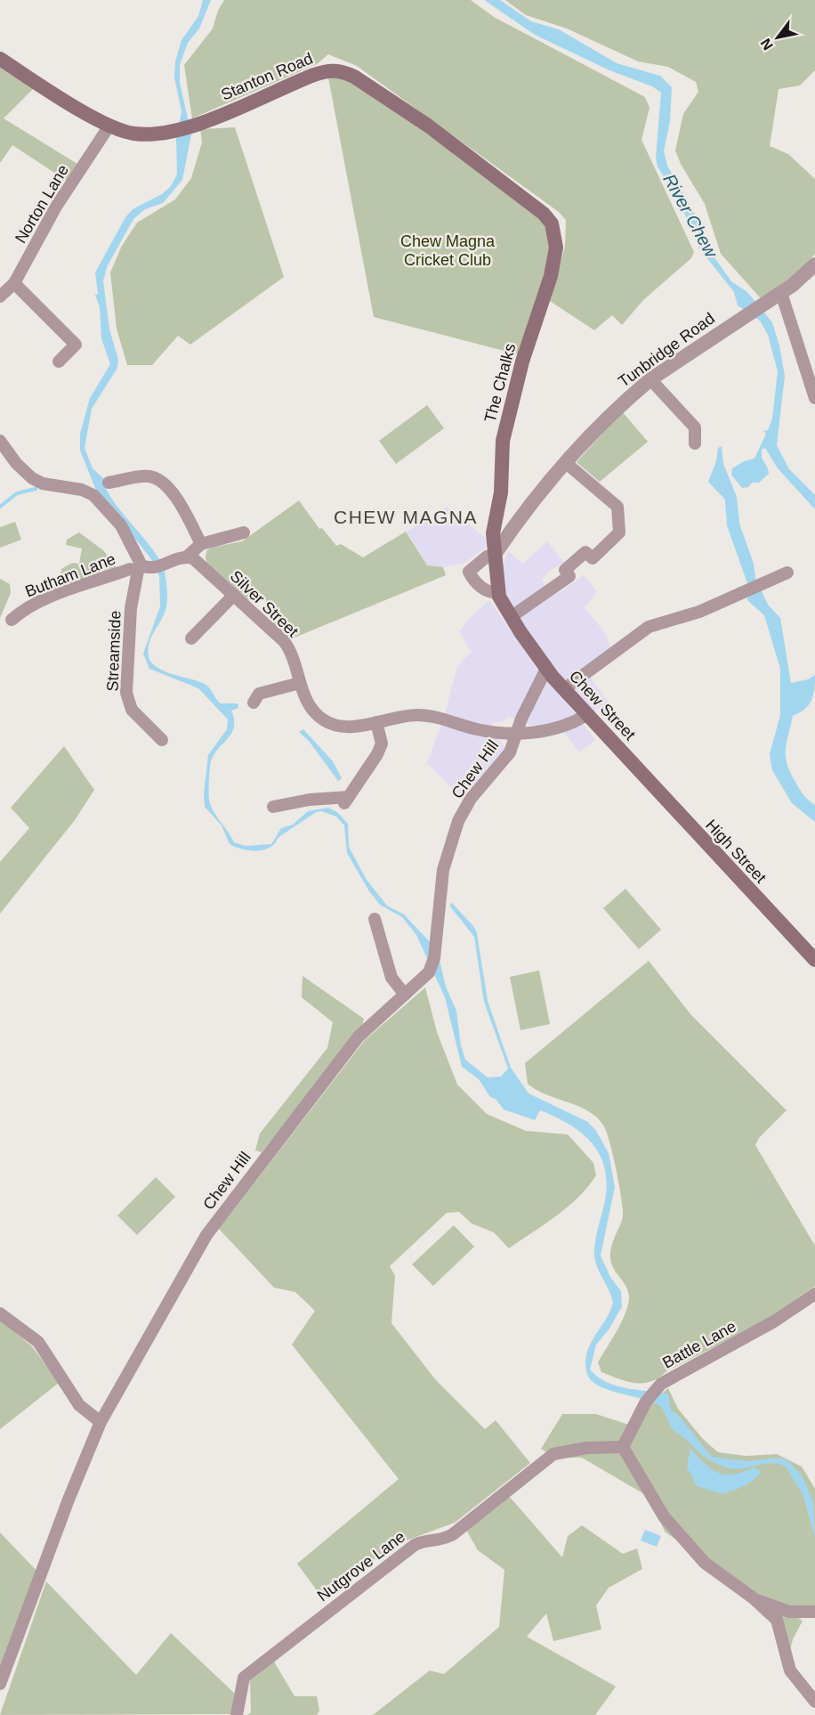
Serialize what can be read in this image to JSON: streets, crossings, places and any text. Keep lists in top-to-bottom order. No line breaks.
{"streets":{"main road":["Stanton Road","The Chalks","Chew Street","High Street"],"street":["Norton Lane","Tunbridge Road","Butham Lane","Silver Street","Streamside","Chew Hill","Battle Lane","Nutgrove Lane"]},"crossings":[["Stanton Road","Norton Lane"],["Stanton Road","The Chalks"],["Tunbridge Road","The Chalks"],["The Chalks","Chew Street"],["Butham Lane","Streamside"],["Silver Street","Chew Street"],["Silver Street","Chew Hill"],["Chew Street","Chew Hill"],["Chew Street","High Street"],["Battle Lane","Nutgrove Lane"]],"districts":["CHEW MAGNA"],"water":["River Chew"],"parks":["Chew Magna Cricket Club"],"north":"bottom left"}
